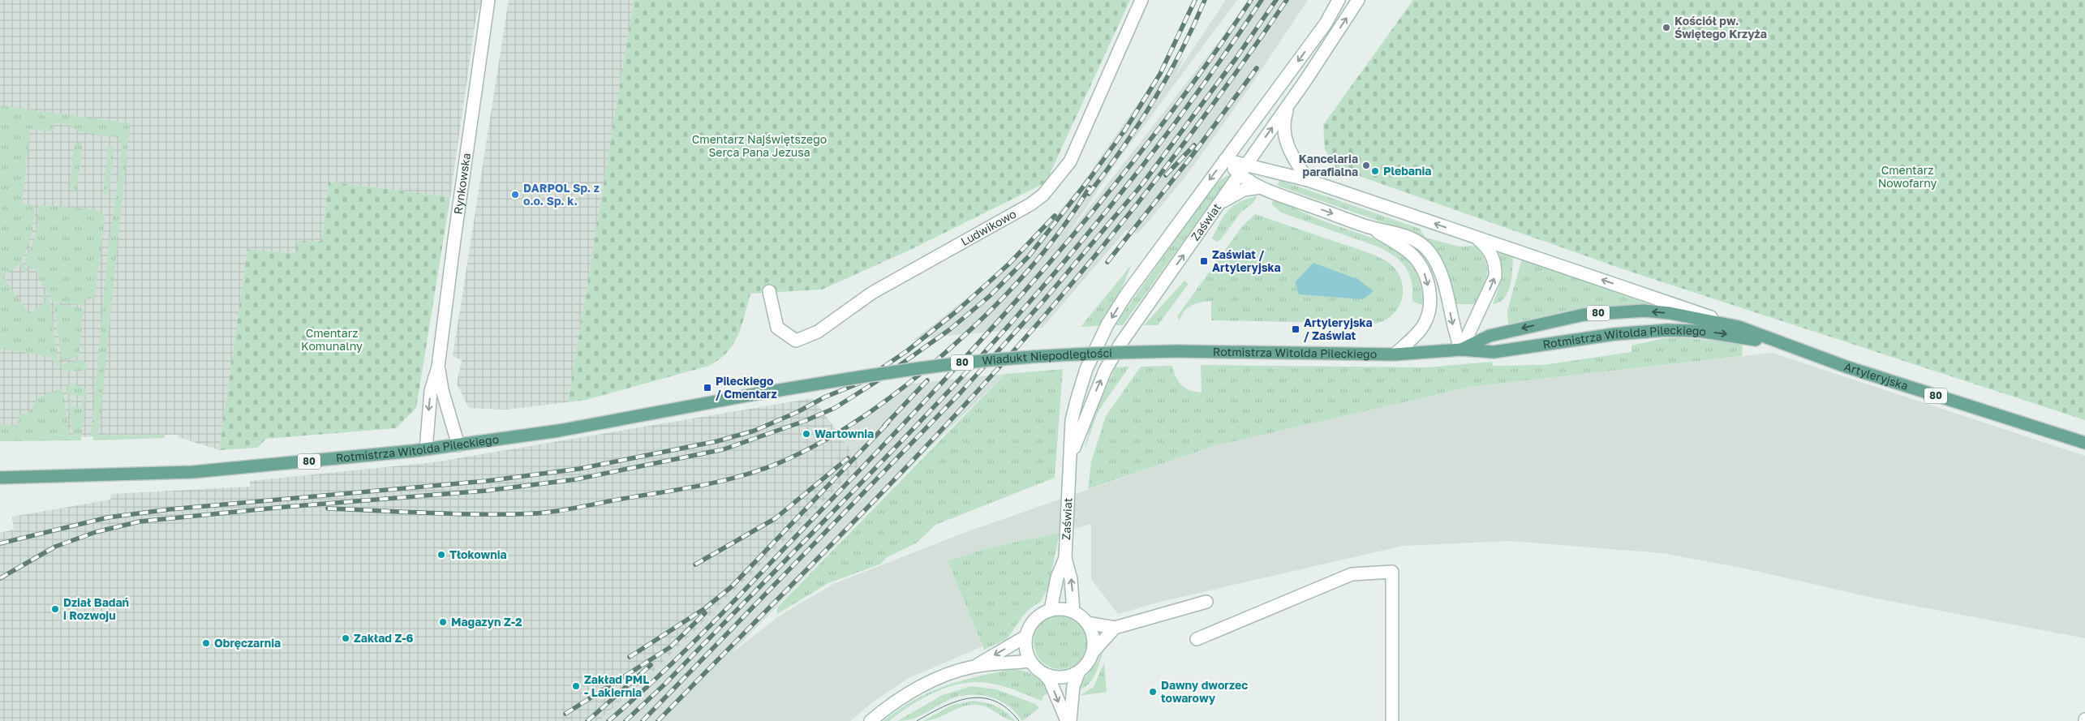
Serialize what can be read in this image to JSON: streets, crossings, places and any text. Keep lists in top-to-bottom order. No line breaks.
{"streets":{"main road":["80","Rotmistrza Witolda Pileckiego","Wiadukt Niepodległości","Artyleryjska"],"street":["Rynkowska","Zaświat","Ludwikowo"]},"crossings":[["Rynkowska","Rotmistrza Witolda Pileckiego"],["Rotmistrza Witolda Pileckiego","Wiadukt Niepodległości"],["Rotmistrza Witolda Pileckiego","Artyleryjska"]],"parks":["Cmentarz Najświętszego Serca Pana Jezusa","Cmentarz Nowofarny","Cmentarz Komunalny"],"places":{"other":["Kościół pw. Świętego Krzyża","Kancelaria parafialna","Plebania","DARPOL Sp. z o.o. Sp. k.","Wartownia","Tłokownia","Dział Badań i Rozwoju","Magazyn Z-2","Zakład Z-6","Obręczarnia","Zakład PML - Lakiernia","Dawny dworzec towarowy"],"transit":["Zaświat / Artyleryjska","Artyleryjska / Zaświat","Pileckiego / Cmentarz"]}}
